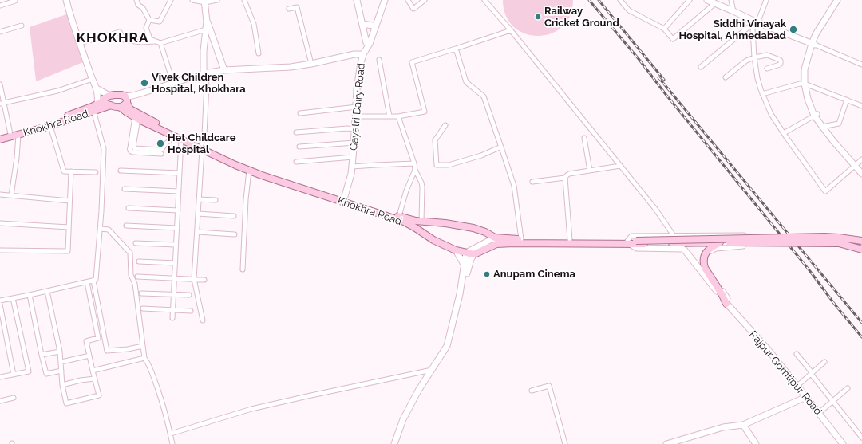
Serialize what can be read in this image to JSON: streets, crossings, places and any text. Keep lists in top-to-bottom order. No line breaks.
{"streets":{"main road":["Gayatri Dairy Road","Khokhra Road","Rajpur Gomtipur Road"]},"crossings":[["Gayatri Dairy Road","Khokhra Road"],["Khokhra Road","Rajpur Gomtipur Road"]],"districts":["KHOKHRA"],"places":["Railway Cricket Ground","Siddhi Vinayak Hospital, Ahmedabad","Vivek Children Hospital, Khokhara","Het Childcare Hospital","Anupam Cinema"]}
